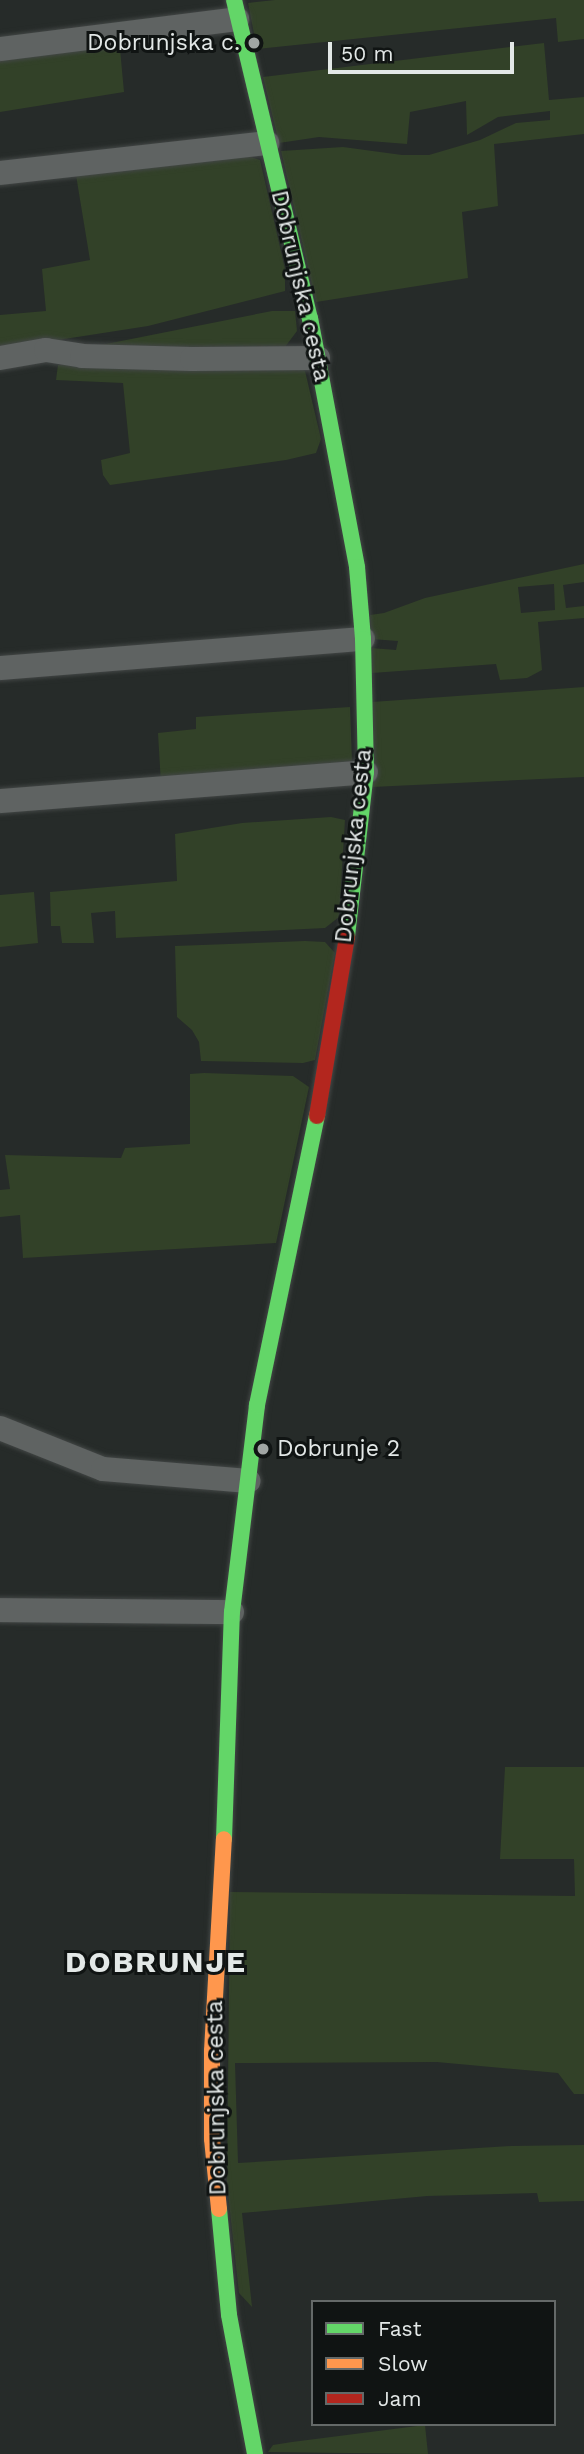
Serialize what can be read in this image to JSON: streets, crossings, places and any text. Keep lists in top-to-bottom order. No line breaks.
{"streets":{"street":["Dobrunjska cesta"]},"districts":["DOBRUNJE"],"places":["Dobrunjska c.","Dobrunje 2"],"legend":["Fast","Slow","Jam"],"scale_bar":"50 m"}
